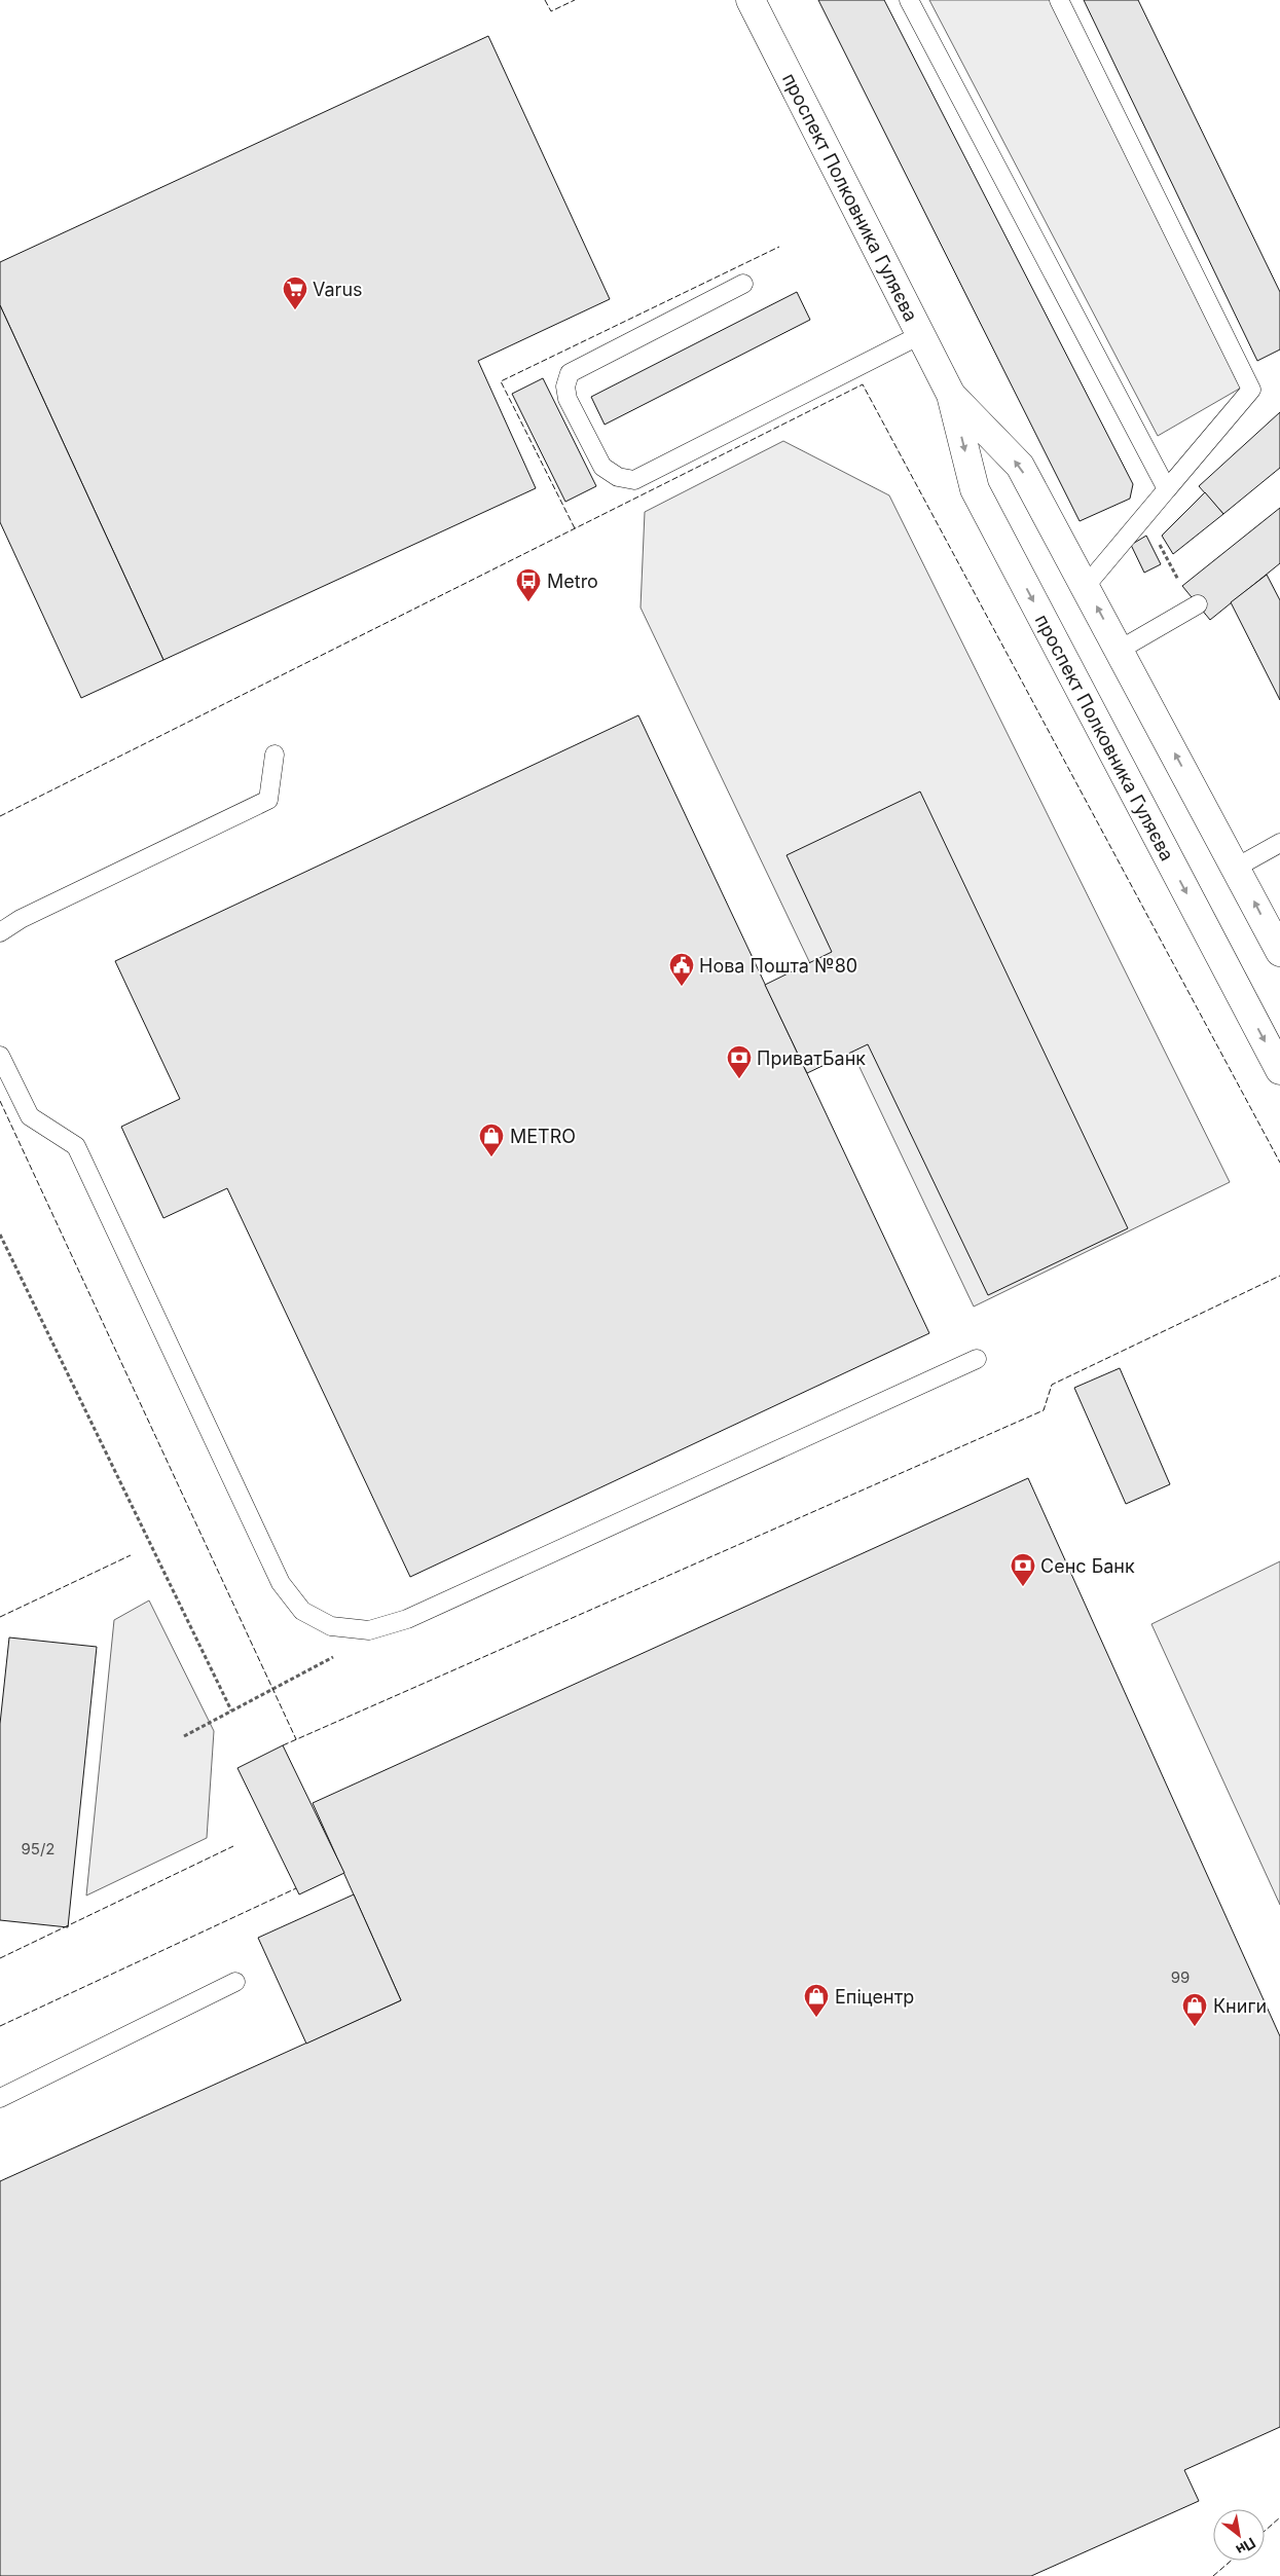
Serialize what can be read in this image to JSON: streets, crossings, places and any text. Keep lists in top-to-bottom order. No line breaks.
{"streets":{"main road":["проспект Полковника Гуляєва"]},"places":{"supermarket":["Varus"],"bus stop":["Metro"],"public building":["Нова Пошта №80"],"bank":["ПриватБанк","Сенс Банк"],"shop":["METRO","Епіцентр","Книги"]},"house_numbers":["95/2","99"],"north":"bottom right"}
